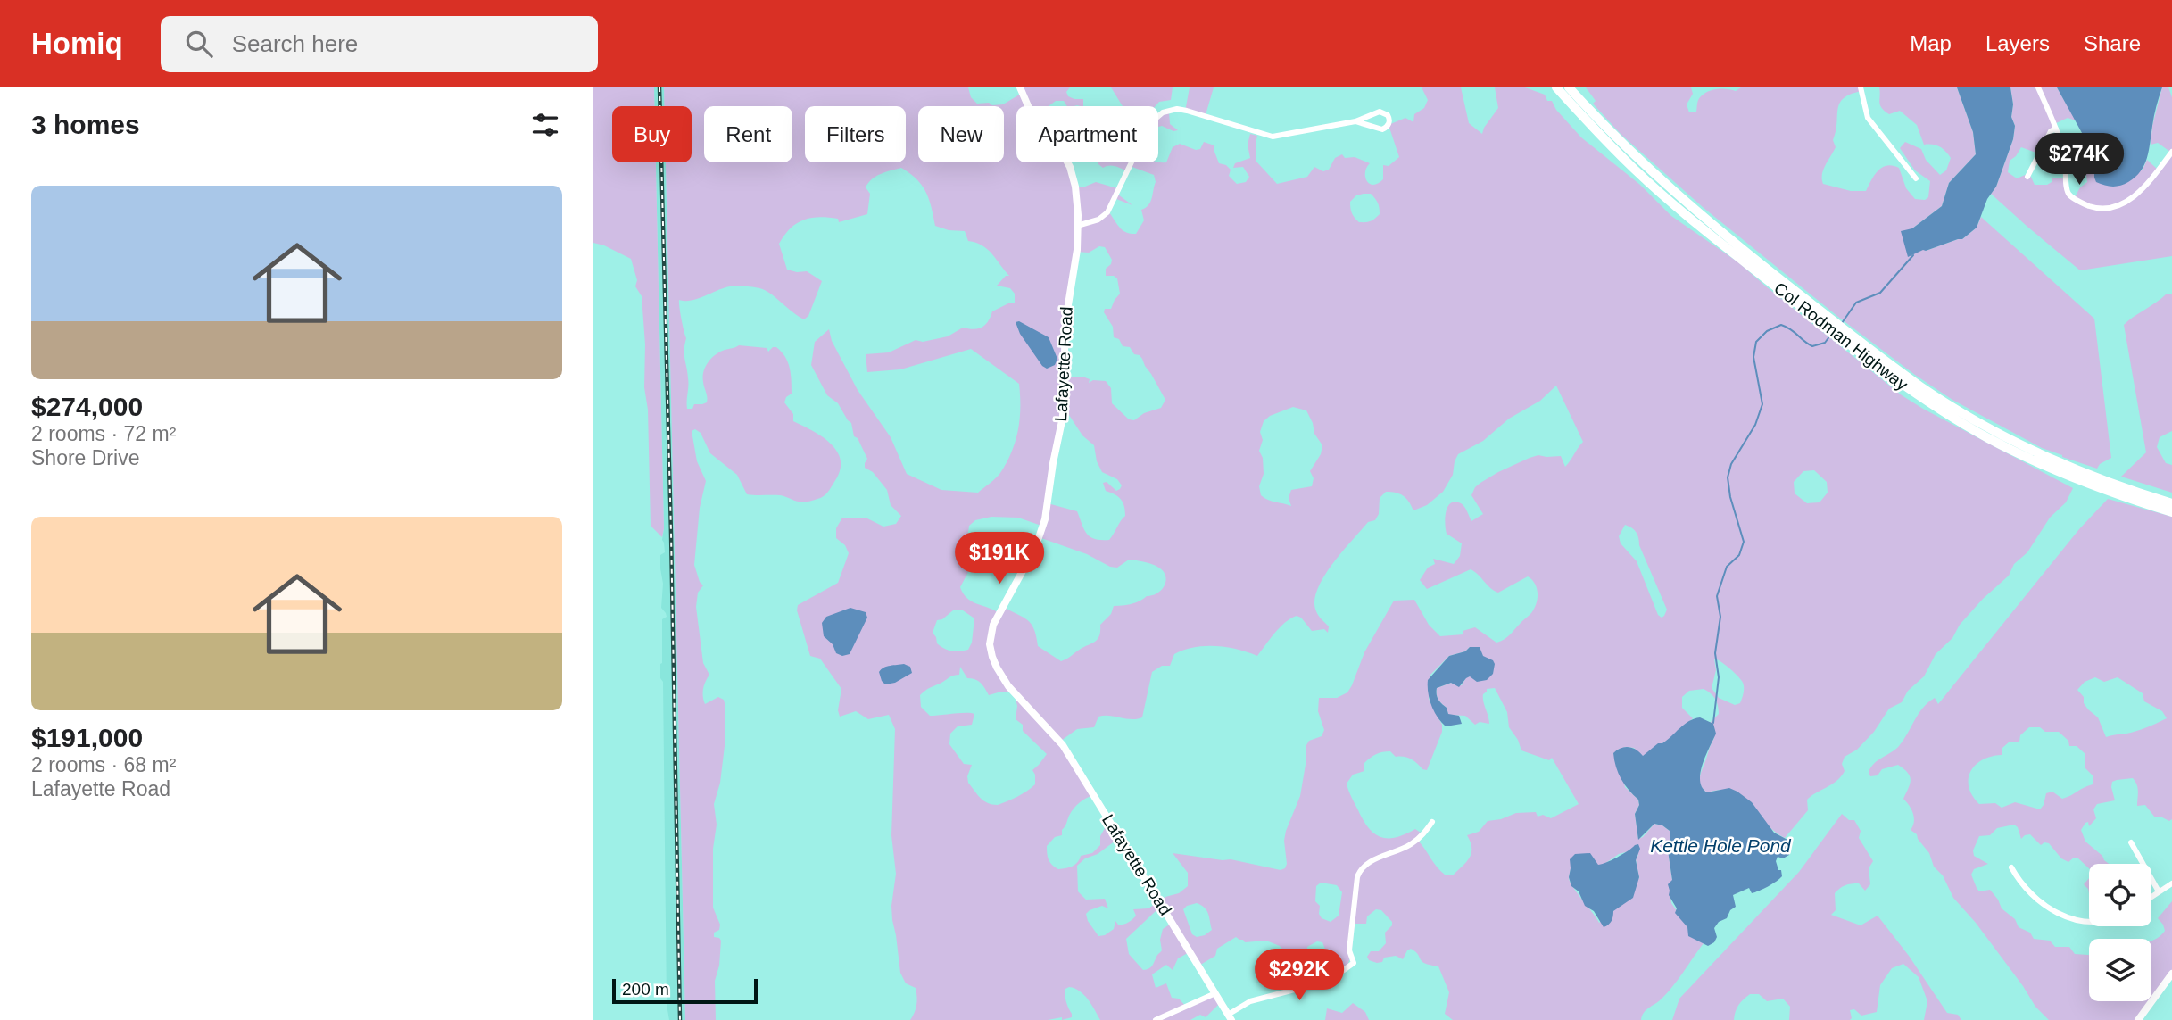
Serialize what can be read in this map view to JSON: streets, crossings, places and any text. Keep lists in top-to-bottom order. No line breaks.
{"streets":{"highway":["Col Rodman Highway"],"street":["Lafayette Road"]},"water":["Kettle Hole Pond"],"scale_bar":"200 m","page":{"header":"Homiq","search":"Search here","nav":["Map","Layers","Share"],"heading":"3 homes","chip":["Buy","Rent","Filters","New","Apartment"],"price":["$274K","$191K","$292K"],"list":[{"name":"$274,000","note":"2 rooms · 72 m² · Shore Drive"},{"name":"$191,000","note":"2 rooms · 68 m² · Lafayette Road"}],"scale":"200 m"}}
